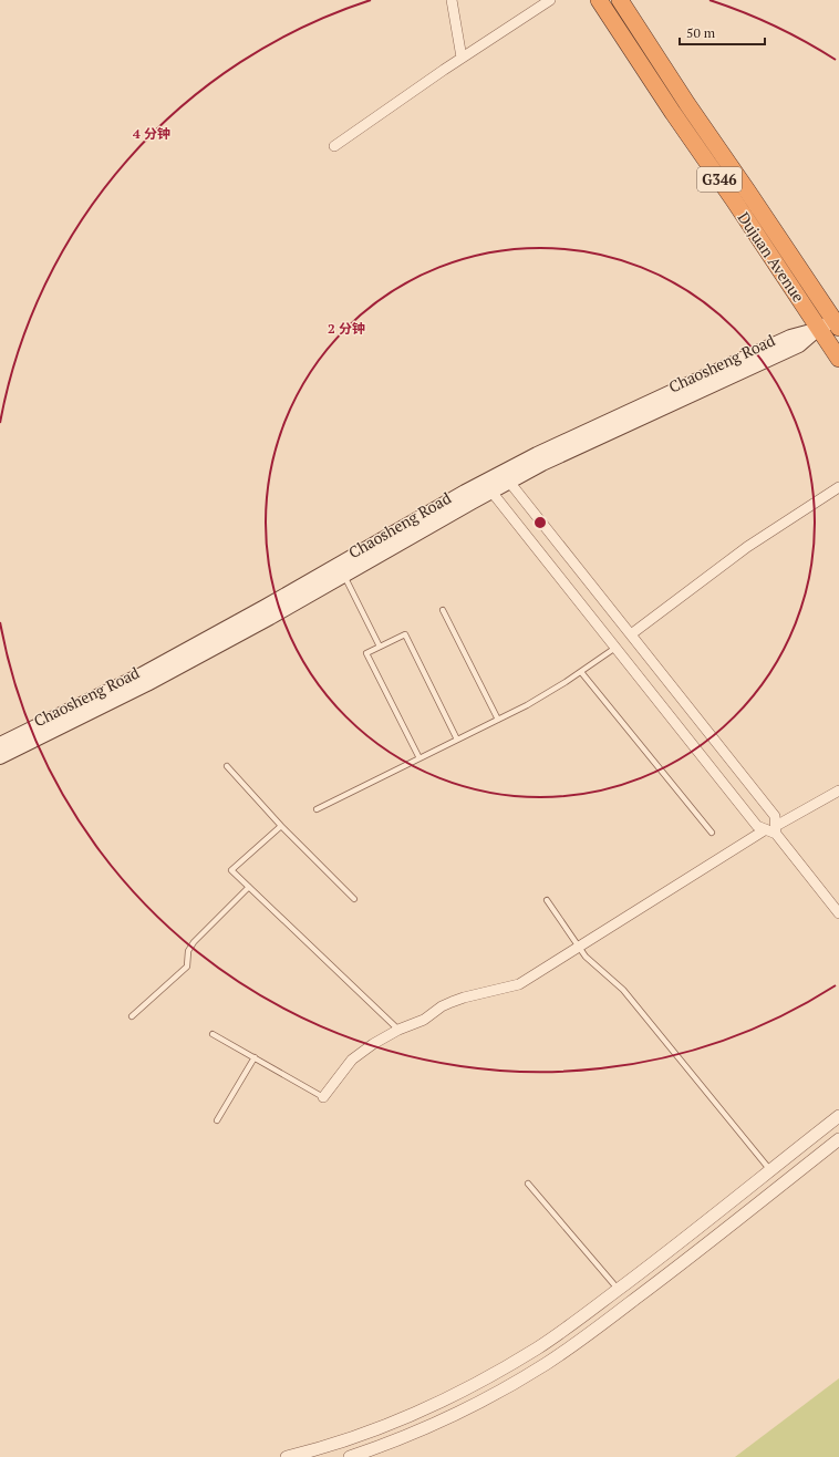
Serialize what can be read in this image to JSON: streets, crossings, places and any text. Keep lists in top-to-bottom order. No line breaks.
{"streets":{"highway":["G346","Dujuan Avenue"],"main road":["Chaosheng Road"]},"crossings":[["Dujuan Avenue","Chaosheng Road"]],"scale_bar":"50 m","rings":["4 分钟","2 分钟"]}
